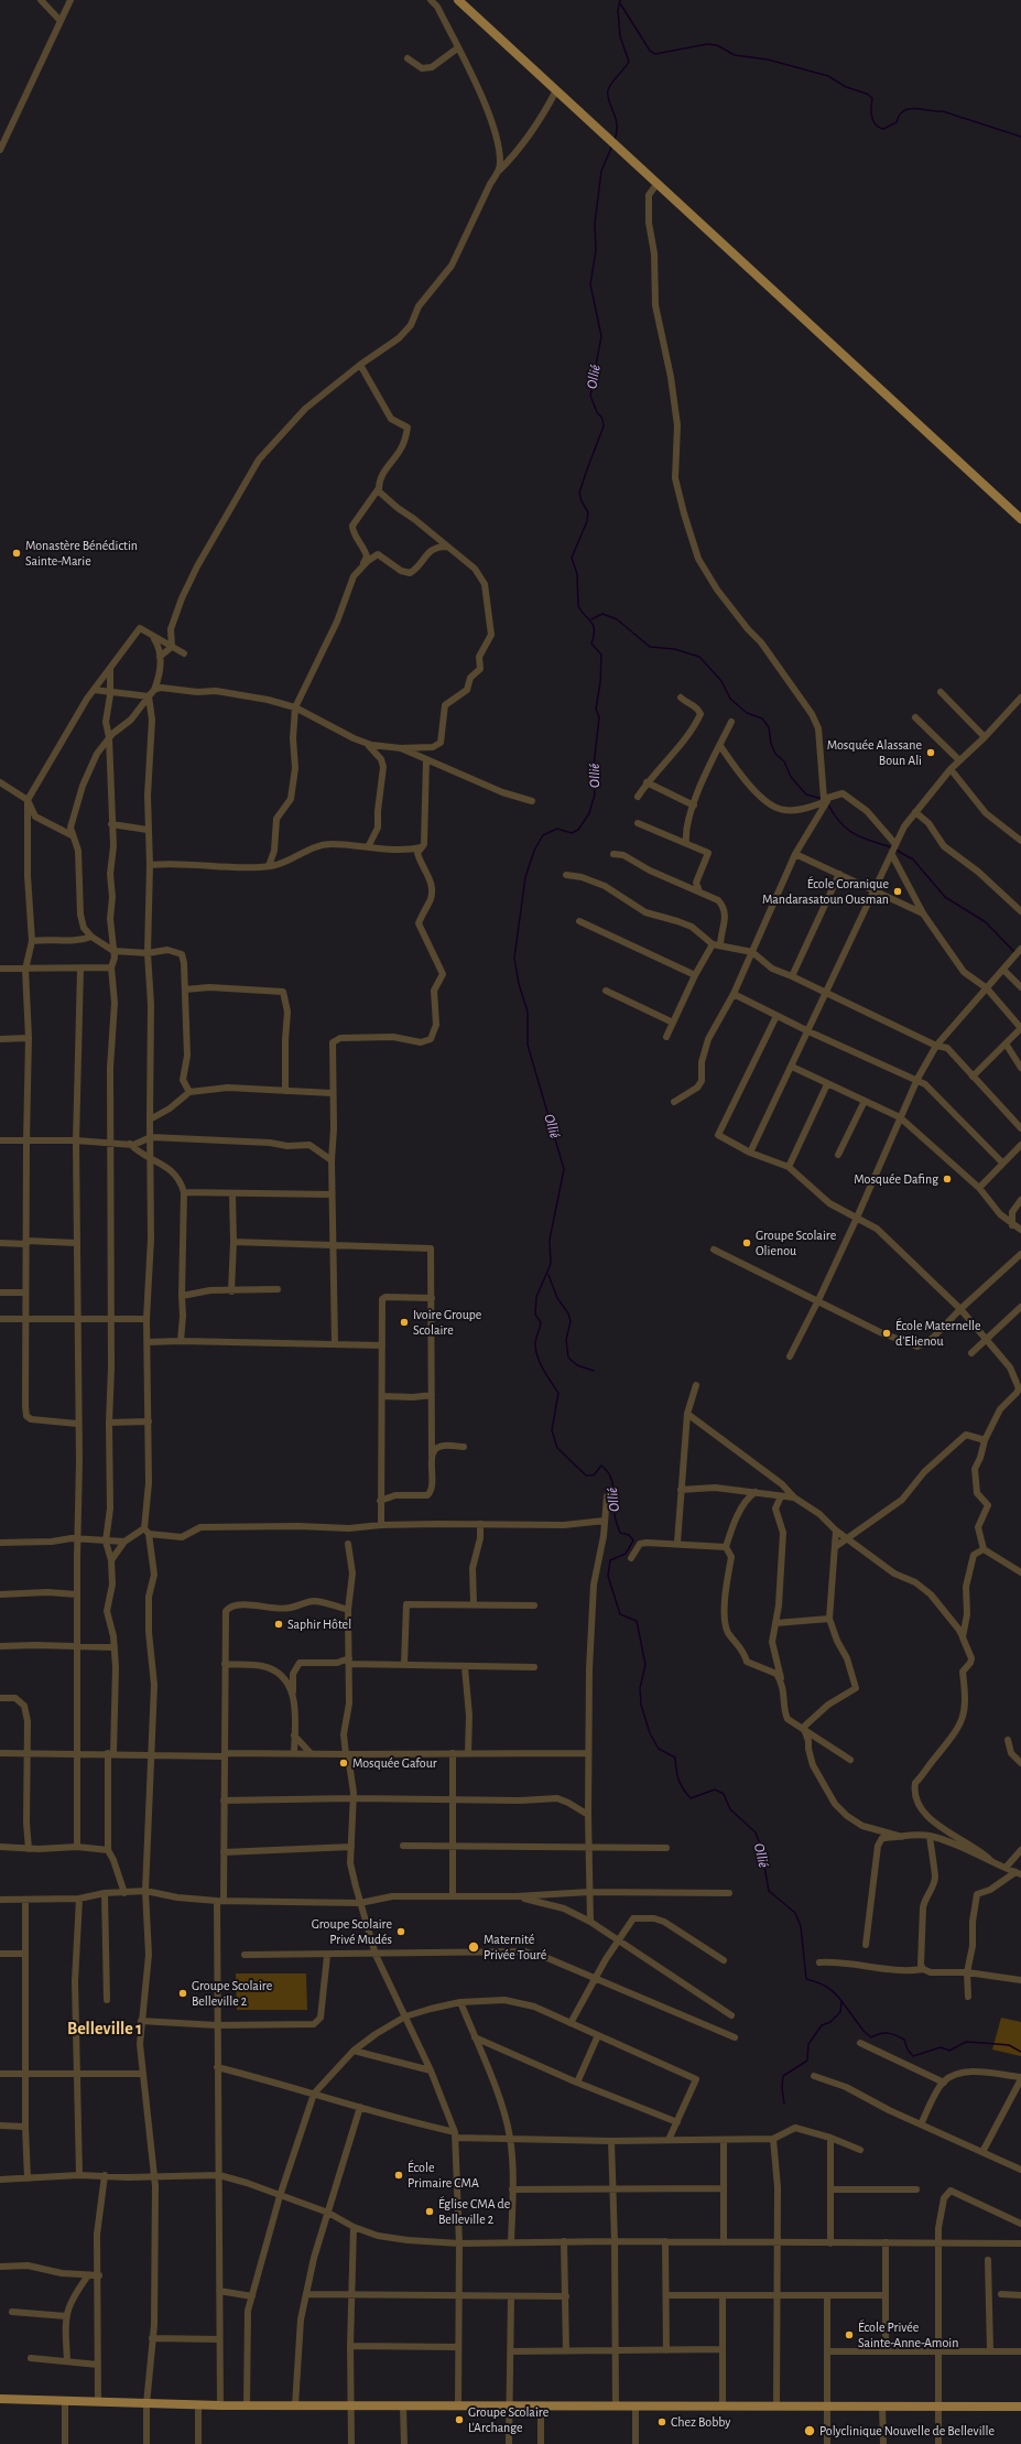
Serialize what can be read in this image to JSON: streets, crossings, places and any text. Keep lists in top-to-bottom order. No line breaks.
{"districts":["Belleville 1"],"water":["Ollié"],"places":["Monastère Bénédictin Sainte-Marie","Mosquée Alassane Boun Ali","École Coranique Mandarasatoun Ousman","Mosquée Dafing","Groupe Scolaire Olienou","Ivoire Groupe Scolaire","École Maternelle d'Elienou","Saphir Hôtel","Mosquée Gafour","Groupe Scolaire Privé Mudés","Maternité Privée Touré","Groupe Scolaire Belleville 2","École Primaire CMA","Église CMA de Belleville 2","École Privée Sainte-Anne-Amoin","Groupe Scolaire L'Archange","Chez Bobby","Polyclinique Nouvelle de Belleville"]}
